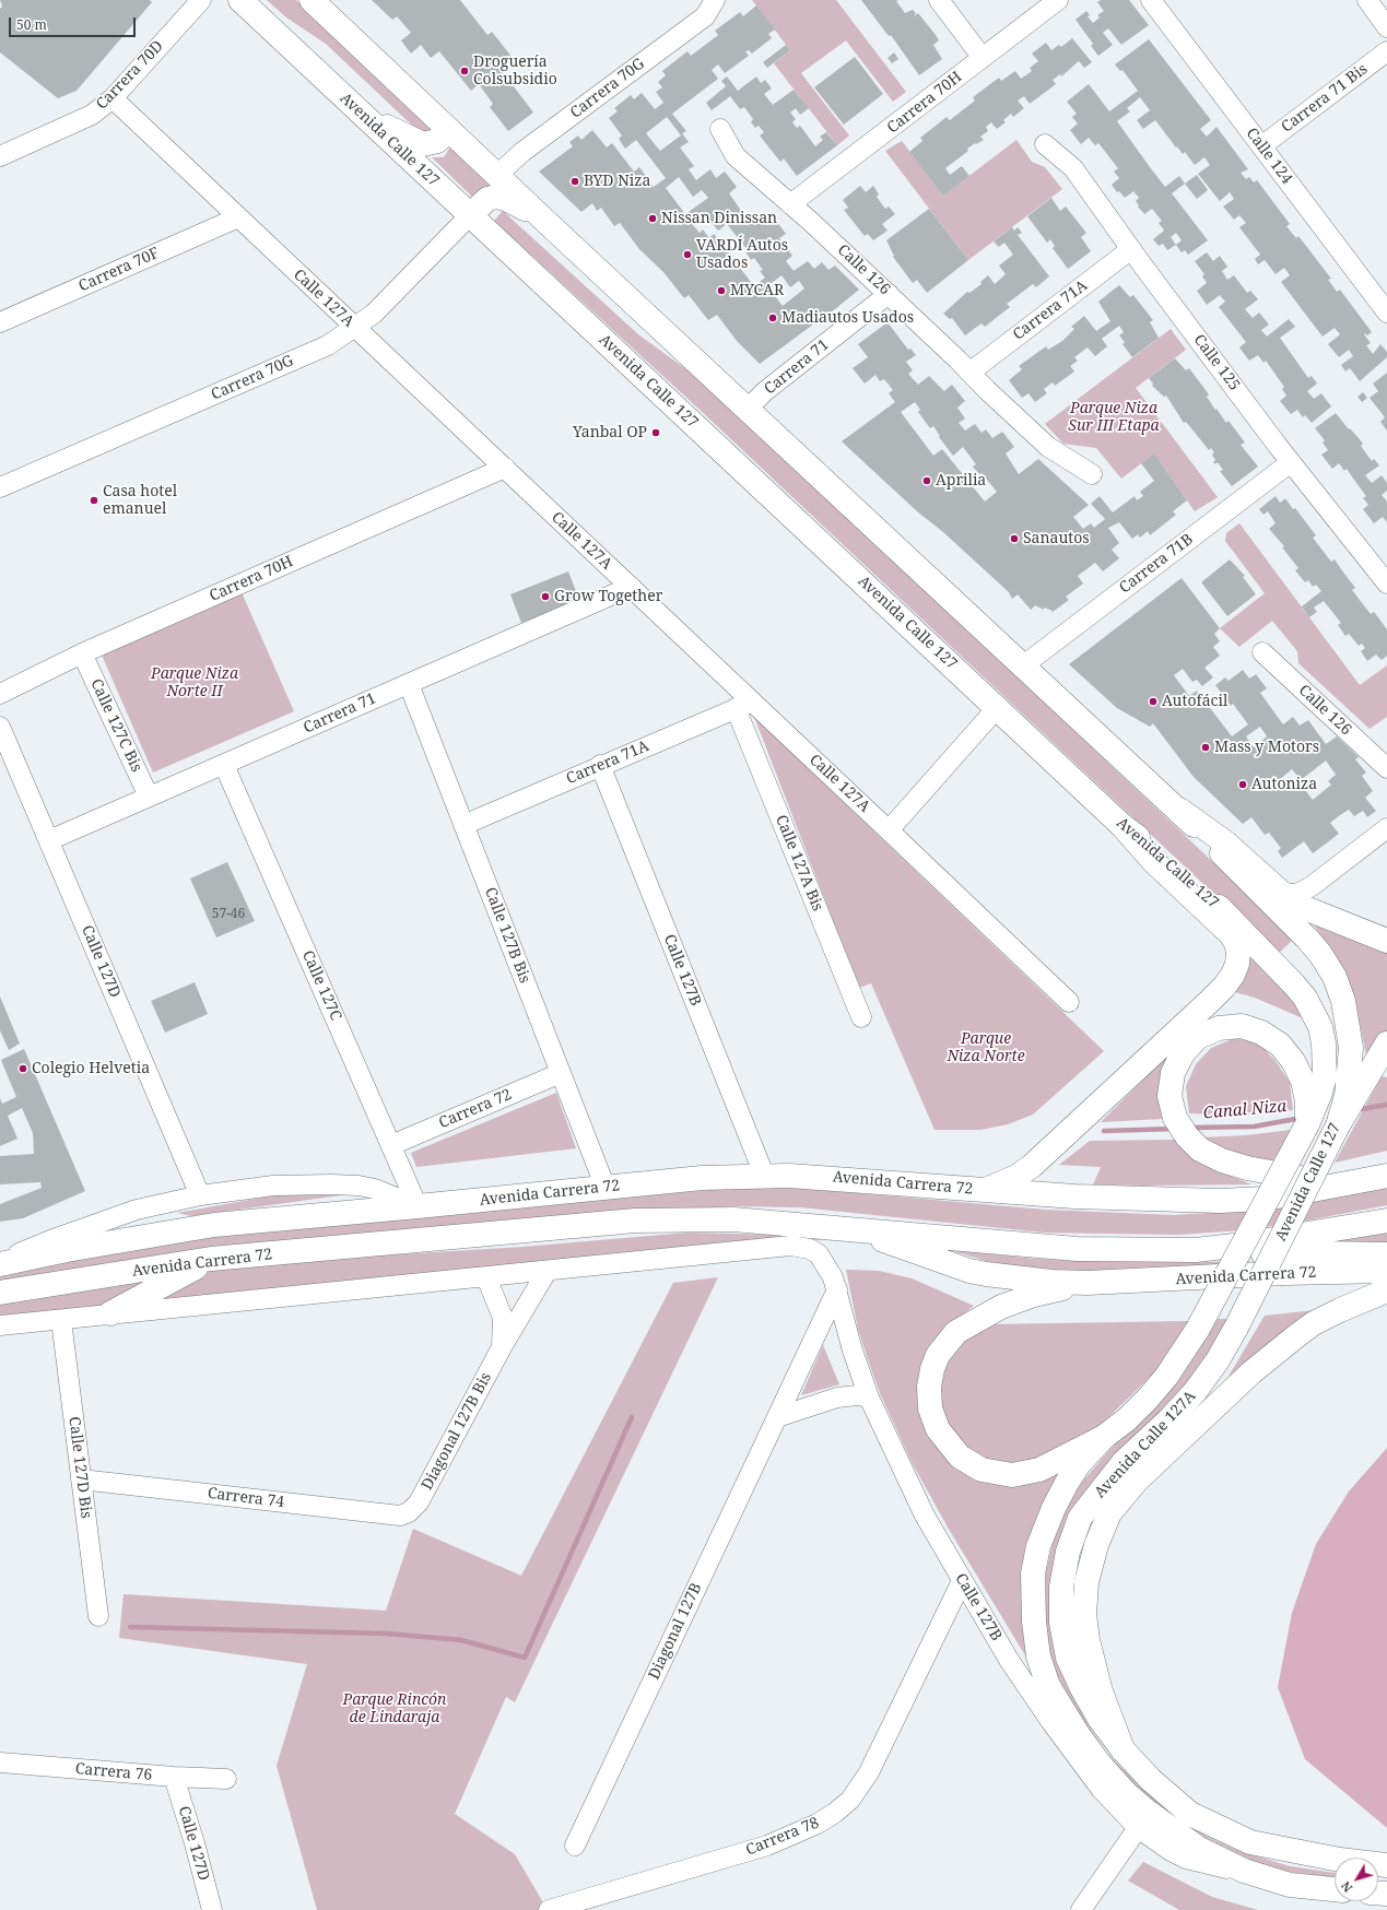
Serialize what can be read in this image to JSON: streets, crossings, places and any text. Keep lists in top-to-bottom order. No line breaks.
{"streets":{"main road":["Avenida Calle 127","Avenida Carrera 72","Avenida Calle 127A"],"street":["Carrera 70D","Carrera 70G","Carrera 71 Bis","Carrera 70H","Calle 124","Carrera 70F","Calle 126","Calle 127A","Carrera 71A","Calle 125","Carrera 71","Carrera 71B","Calle 127C Bis","Calle 127A Bis","Calle 127B Bis","Calle 127D","Calle 127B","Calle 127C","Carrera 72","Diagonal 127B Bis","Calle 127D Bis","Carrera 74","Diagonal 127B","Carrera 76","Carrera 78"]},"crossings":[["Carrera 70D","Calle 127A"],["Carrera 70G","Avenida Calle 127"],["Carrera 70G","Calle 127A"],["Carrera 71 Bis","Calle 124"],["Carrera 70H","Calle 126"],["Carrera 70H","Calle 127A"],["Carrera 70H","Calle 127C Bis"],["Avenida Calle 127","Carrera 71"],["Avenida Calle 127","Carrera 71B"],["Avenida Calle 127","Avenida Calle 127A"],["Carrera 70F","Calle 127A"],["Calle 126","Carrera 71A"],["Calle 126","Carrera 71"],["Calle 127A","Carrera 71A"],["Calle 127A","Carrera 71"],["Calle 127A","Calle 127A Bis"],["Carrera 71A","Calle 125"],["Carrera 71A","Calle 127A Bis"],["Carrera 71A","Calle 127B Bis"],["Carrera 71A","Calle 127B"],["Calle 125","Carrera 71B"],["Carrera 71","Calle 127C Bis"],["Carrera 71","Calle 127B Bis"],["Carrera 71","Calle 127D"],["Carrera 71","Calle 127C"],["Calle 127B Bis","Carrera 72"],["Calle 127B Bis","Avenida Carrera 72"],["Calle 127D","Avenida Carrera 72"],["Calle 127D","Carrera 76"],["Calle 127B","Avenida Carrera 72"],["Calle 127B","Diagonal 127B Bis"],["Calle 127B","Avenida Calle 127A"],["Calle 127B","Diagonal 127B"],["Calle 127B","Carrera 78"],["Calle 127C","Carrera 72"],["Calle 127C","Avenida Carrera 72"],["Diagonal 127B Bis","Carrera 74"],["Calle 127D Bis","Carrera 74"]],"water":["Canal Niza"],"parks":["Parque Niza Sur III Etapa","Parque Niza Norte II","Parque Niza Norte","Parque Rincón de Lindaraja"],"places":["Droguería Colsubsidio","BYD Niza","Nissan Dinissan","VARDÍ Autos Usados","MYCAR","Madiautos Usados","Yanbal OP","Aprilia","Casa hotel emanuel","Sanautos","Grow Together","Autofácil","Mass y Motors","Autoniza","Colegio Helvetia"],"house_numbers":["57-46"],"scale_bar":"50 m","north":"bottom left"}
